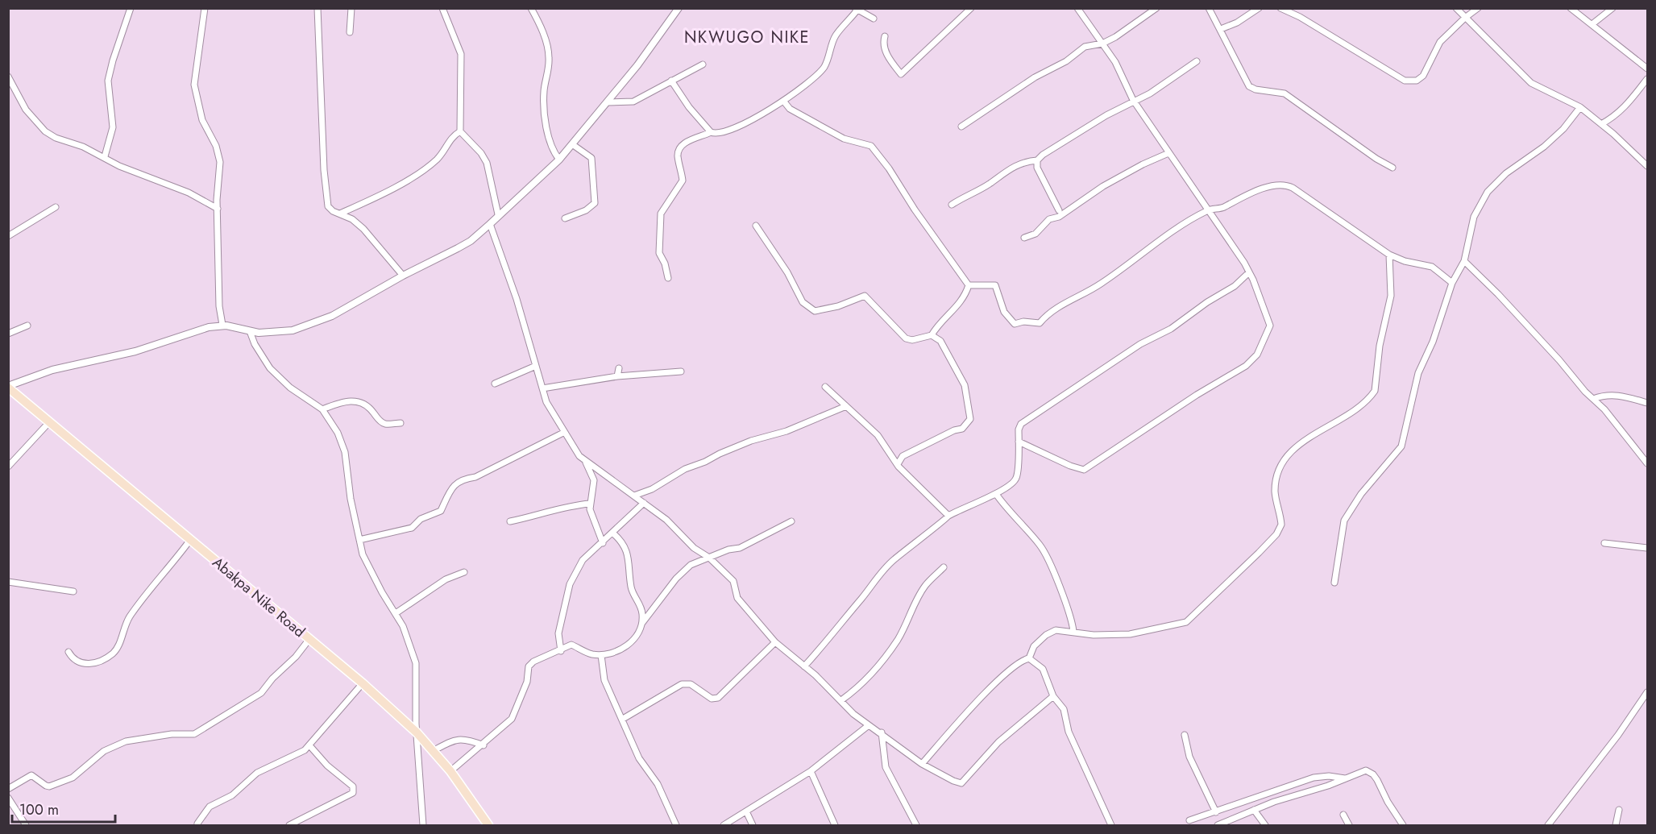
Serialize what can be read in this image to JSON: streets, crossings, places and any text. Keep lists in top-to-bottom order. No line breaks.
{"streets":{"main road":["Abakpa Nike Road"]},"districts":["NKWUGO NIKE"],"scale_bar":"100 m"}
